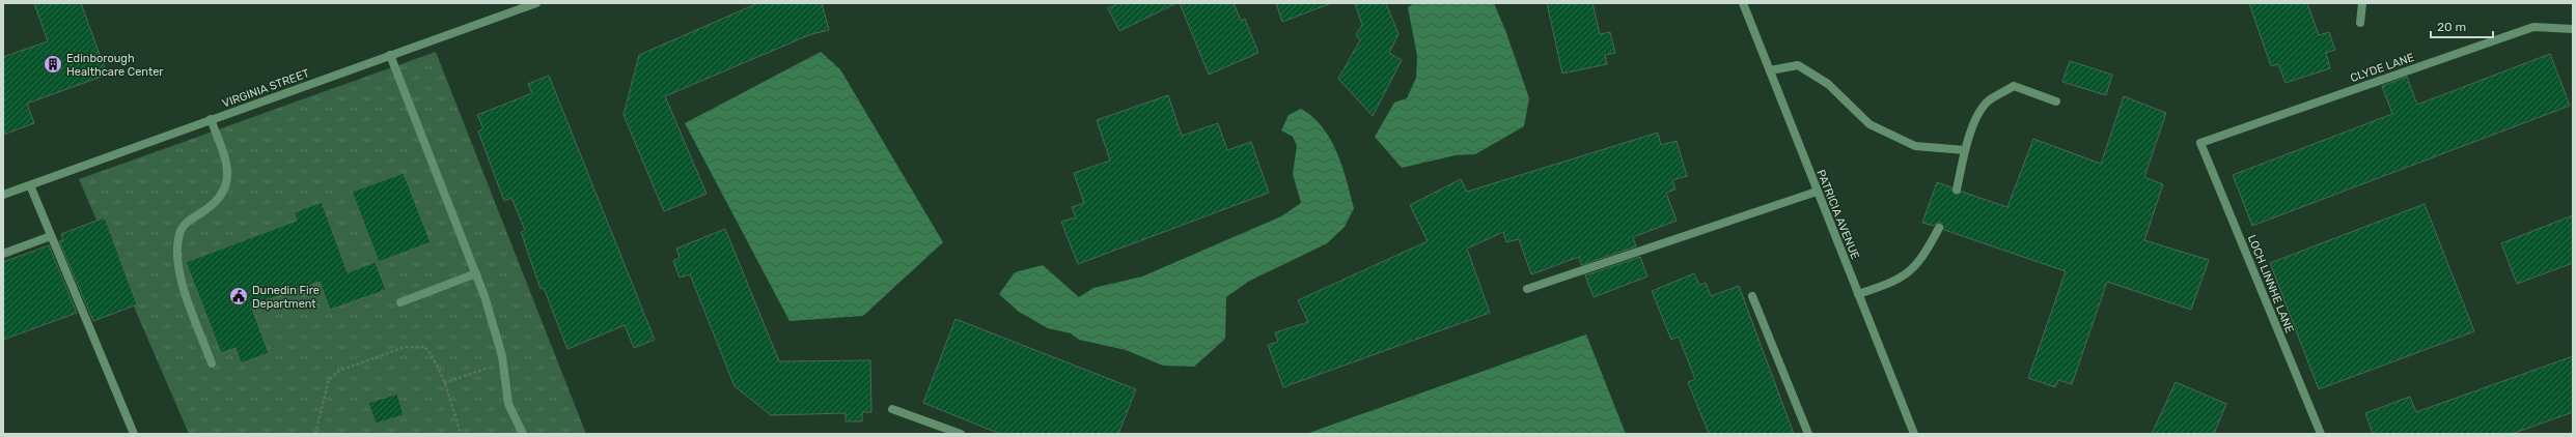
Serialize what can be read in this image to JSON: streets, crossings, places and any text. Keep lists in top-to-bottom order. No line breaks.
{"streets":{"street":["CLYDE LANE","VIRGINIA STREET","PATRICIA AVENUE","LOCH LINNHE LANE"]},"crossings":[["CLYDE LANE","LOCH LINNHE LANE"]],"places":{"building":["Edinborough Healthcare Center"],"public building":["Dunedin Fire Department"]},"scale_bar":"20 m"}
